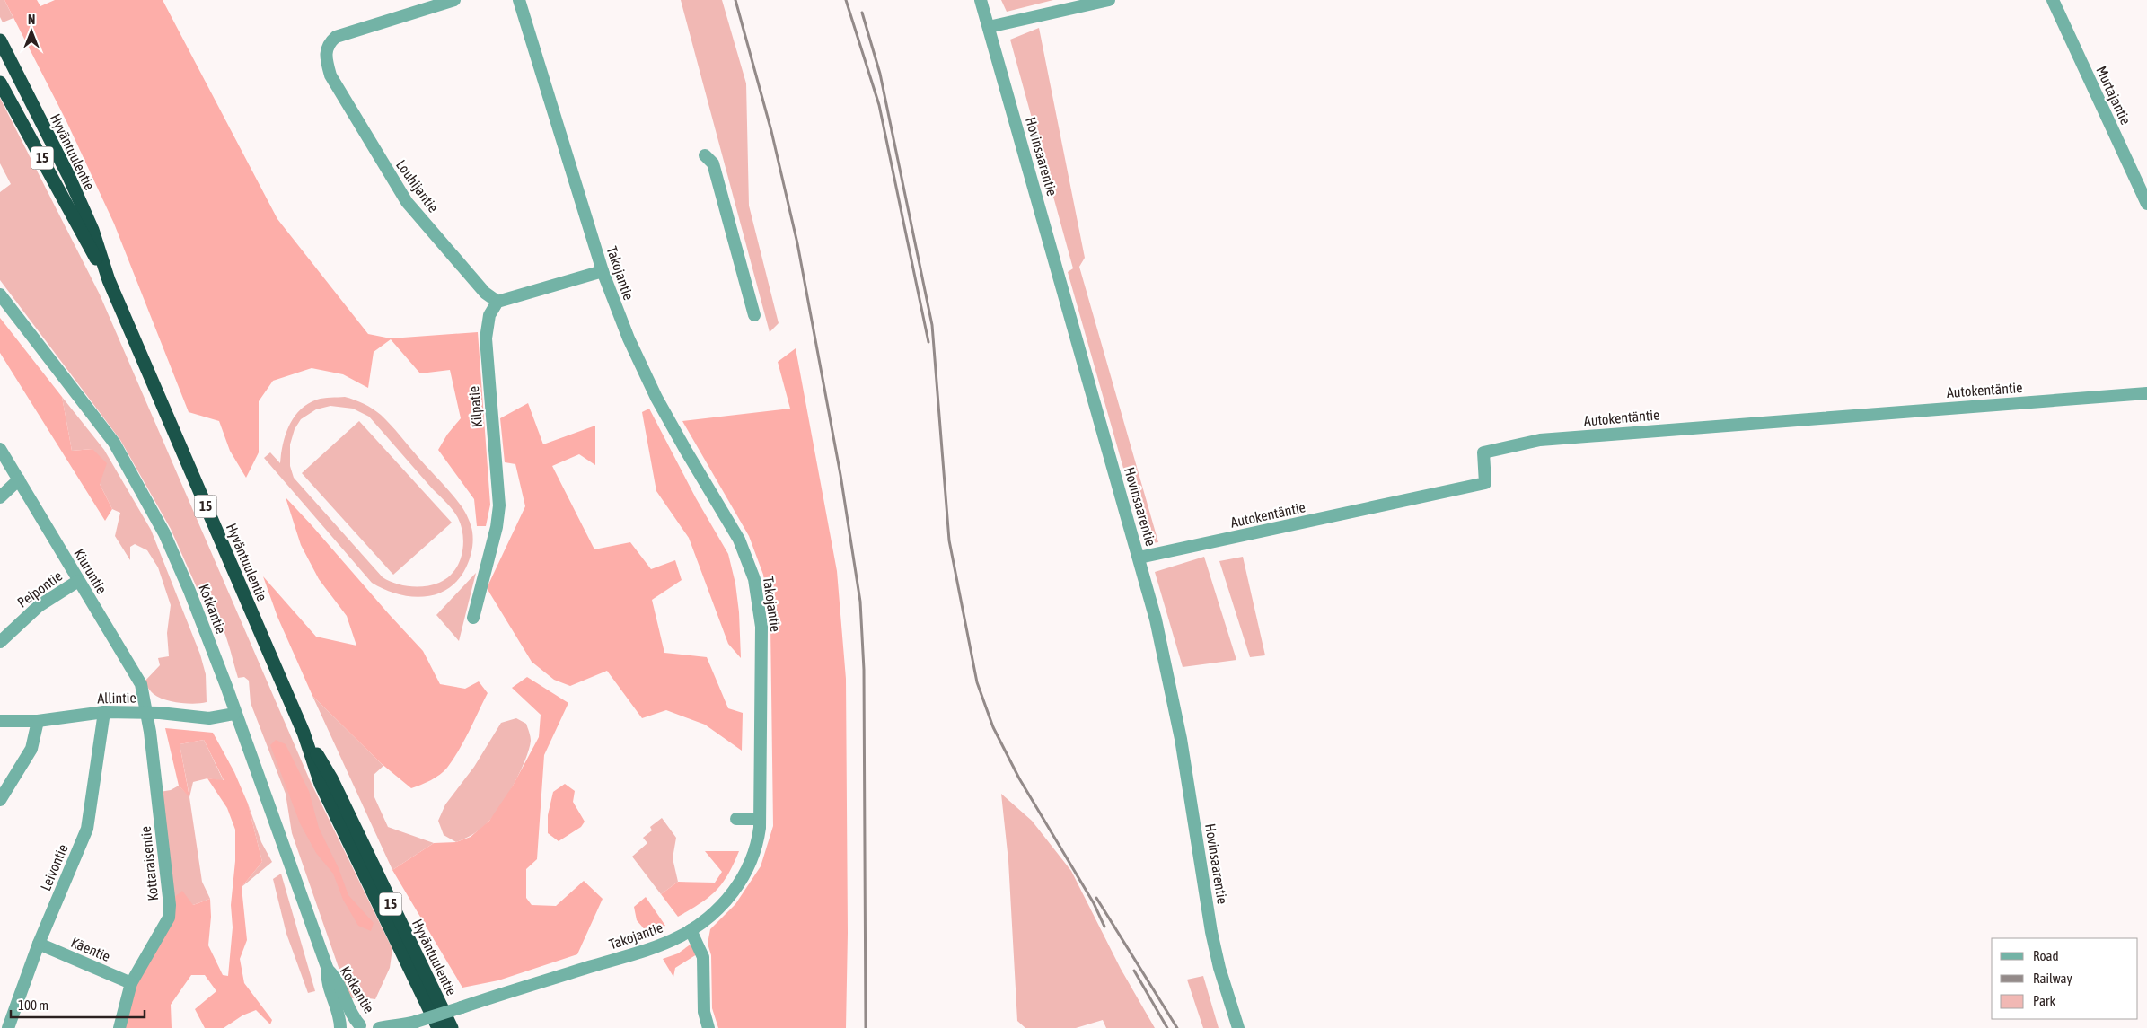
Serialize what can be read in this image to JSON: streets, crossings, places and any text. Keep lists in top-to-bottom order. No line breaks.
{"streets":{"highway":["Hyväntuulentie","15"],"street":["Murtajantie","Hovinsaarentie","Louhijantie","Takojantie","Autokentäntie","Kilpatie","Kiuruntie","Peipontie","Kotkantie","Allintie","Kottaraisentie","Leivontie","Käentie"]},"crossings":[["Hovinsaarentie","Autokentäntie"],["Louhijantie","Kilpatie"],["Kiuruntie","Peipontie"],["Kiuruntie","Allintie"],["Kiuruntie","Kottaraisentie"],["Kotkantie","Allintie"],["Allintie","Kottaraisentie"],["Allintie","Leivontie"],["Kottaraisentie","Käentie"],["Leivontie","Käentie"]],"legend":["Road","Railway","Park"],"scale_bar":"100 m","north":"top"}
